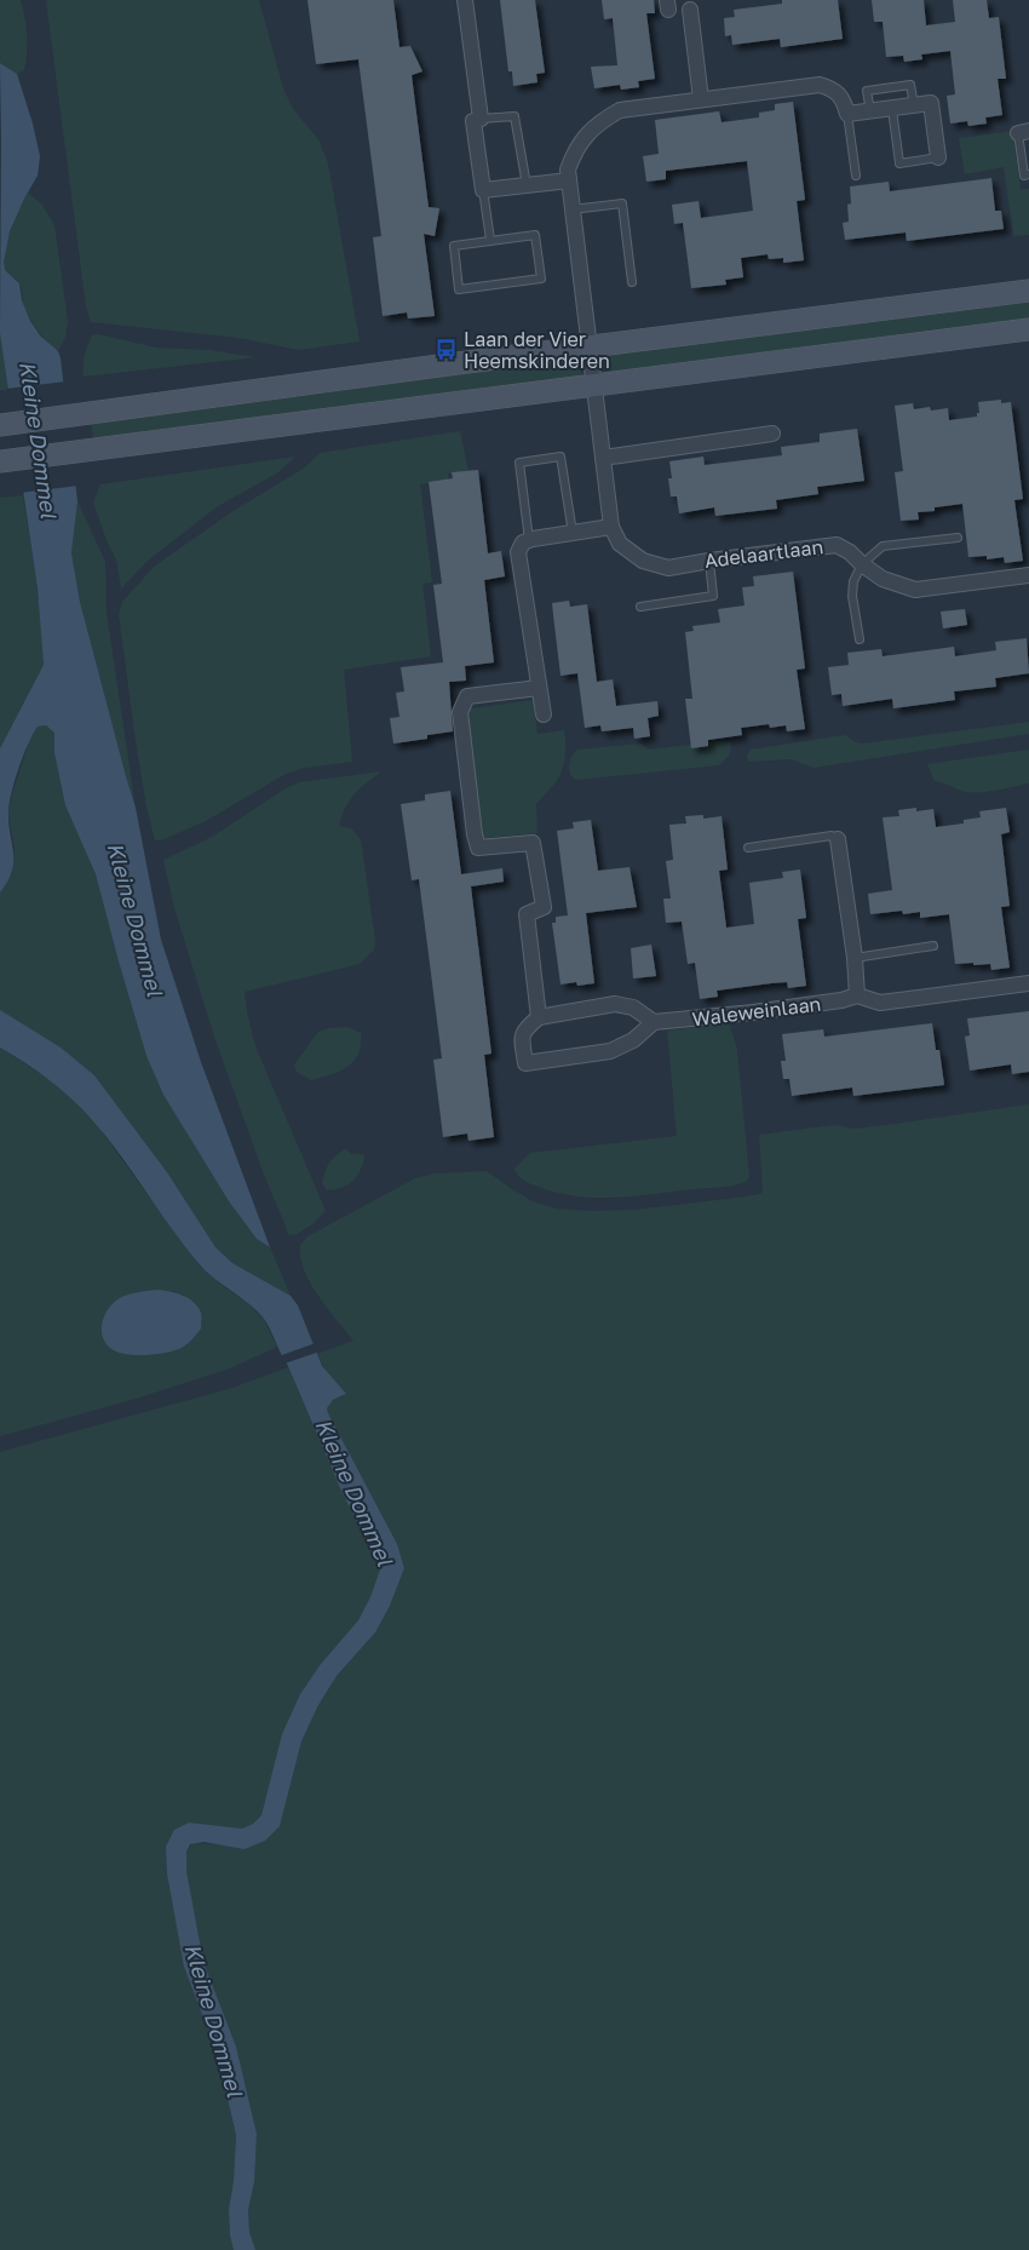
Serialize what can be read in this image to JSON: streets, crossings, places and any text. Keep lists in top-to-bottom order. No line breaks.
{"streets":{"street":["Adelaartlaan","Waleweinlaan"]},"water":["Kleine Dommel"],"places":{"bus stop":["Laan der Vier Heemskinderen"]}}
